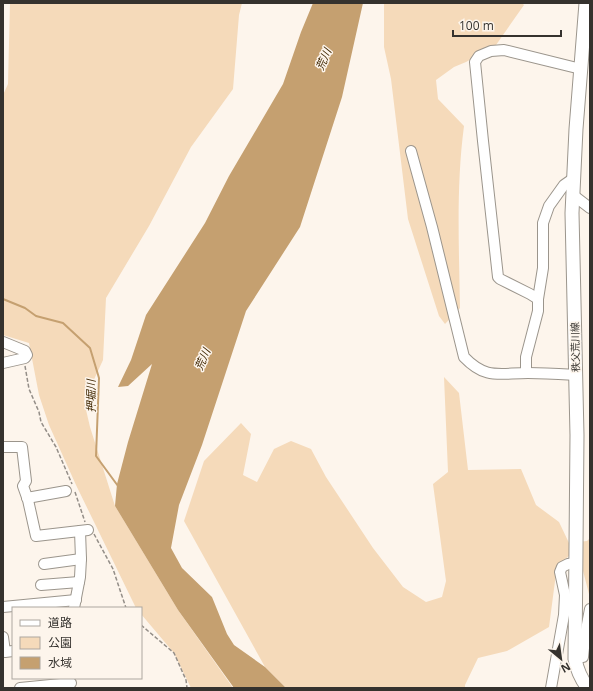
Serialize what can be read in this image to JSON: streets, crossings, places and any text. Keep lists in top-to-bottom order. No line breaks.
{"streets":{"main road":["秩父荒川線"]},"water":["荒川","押堀川"],"legend":["道路","公園","水域"],"scale_bar":"100 m","north":"bottom right"}
